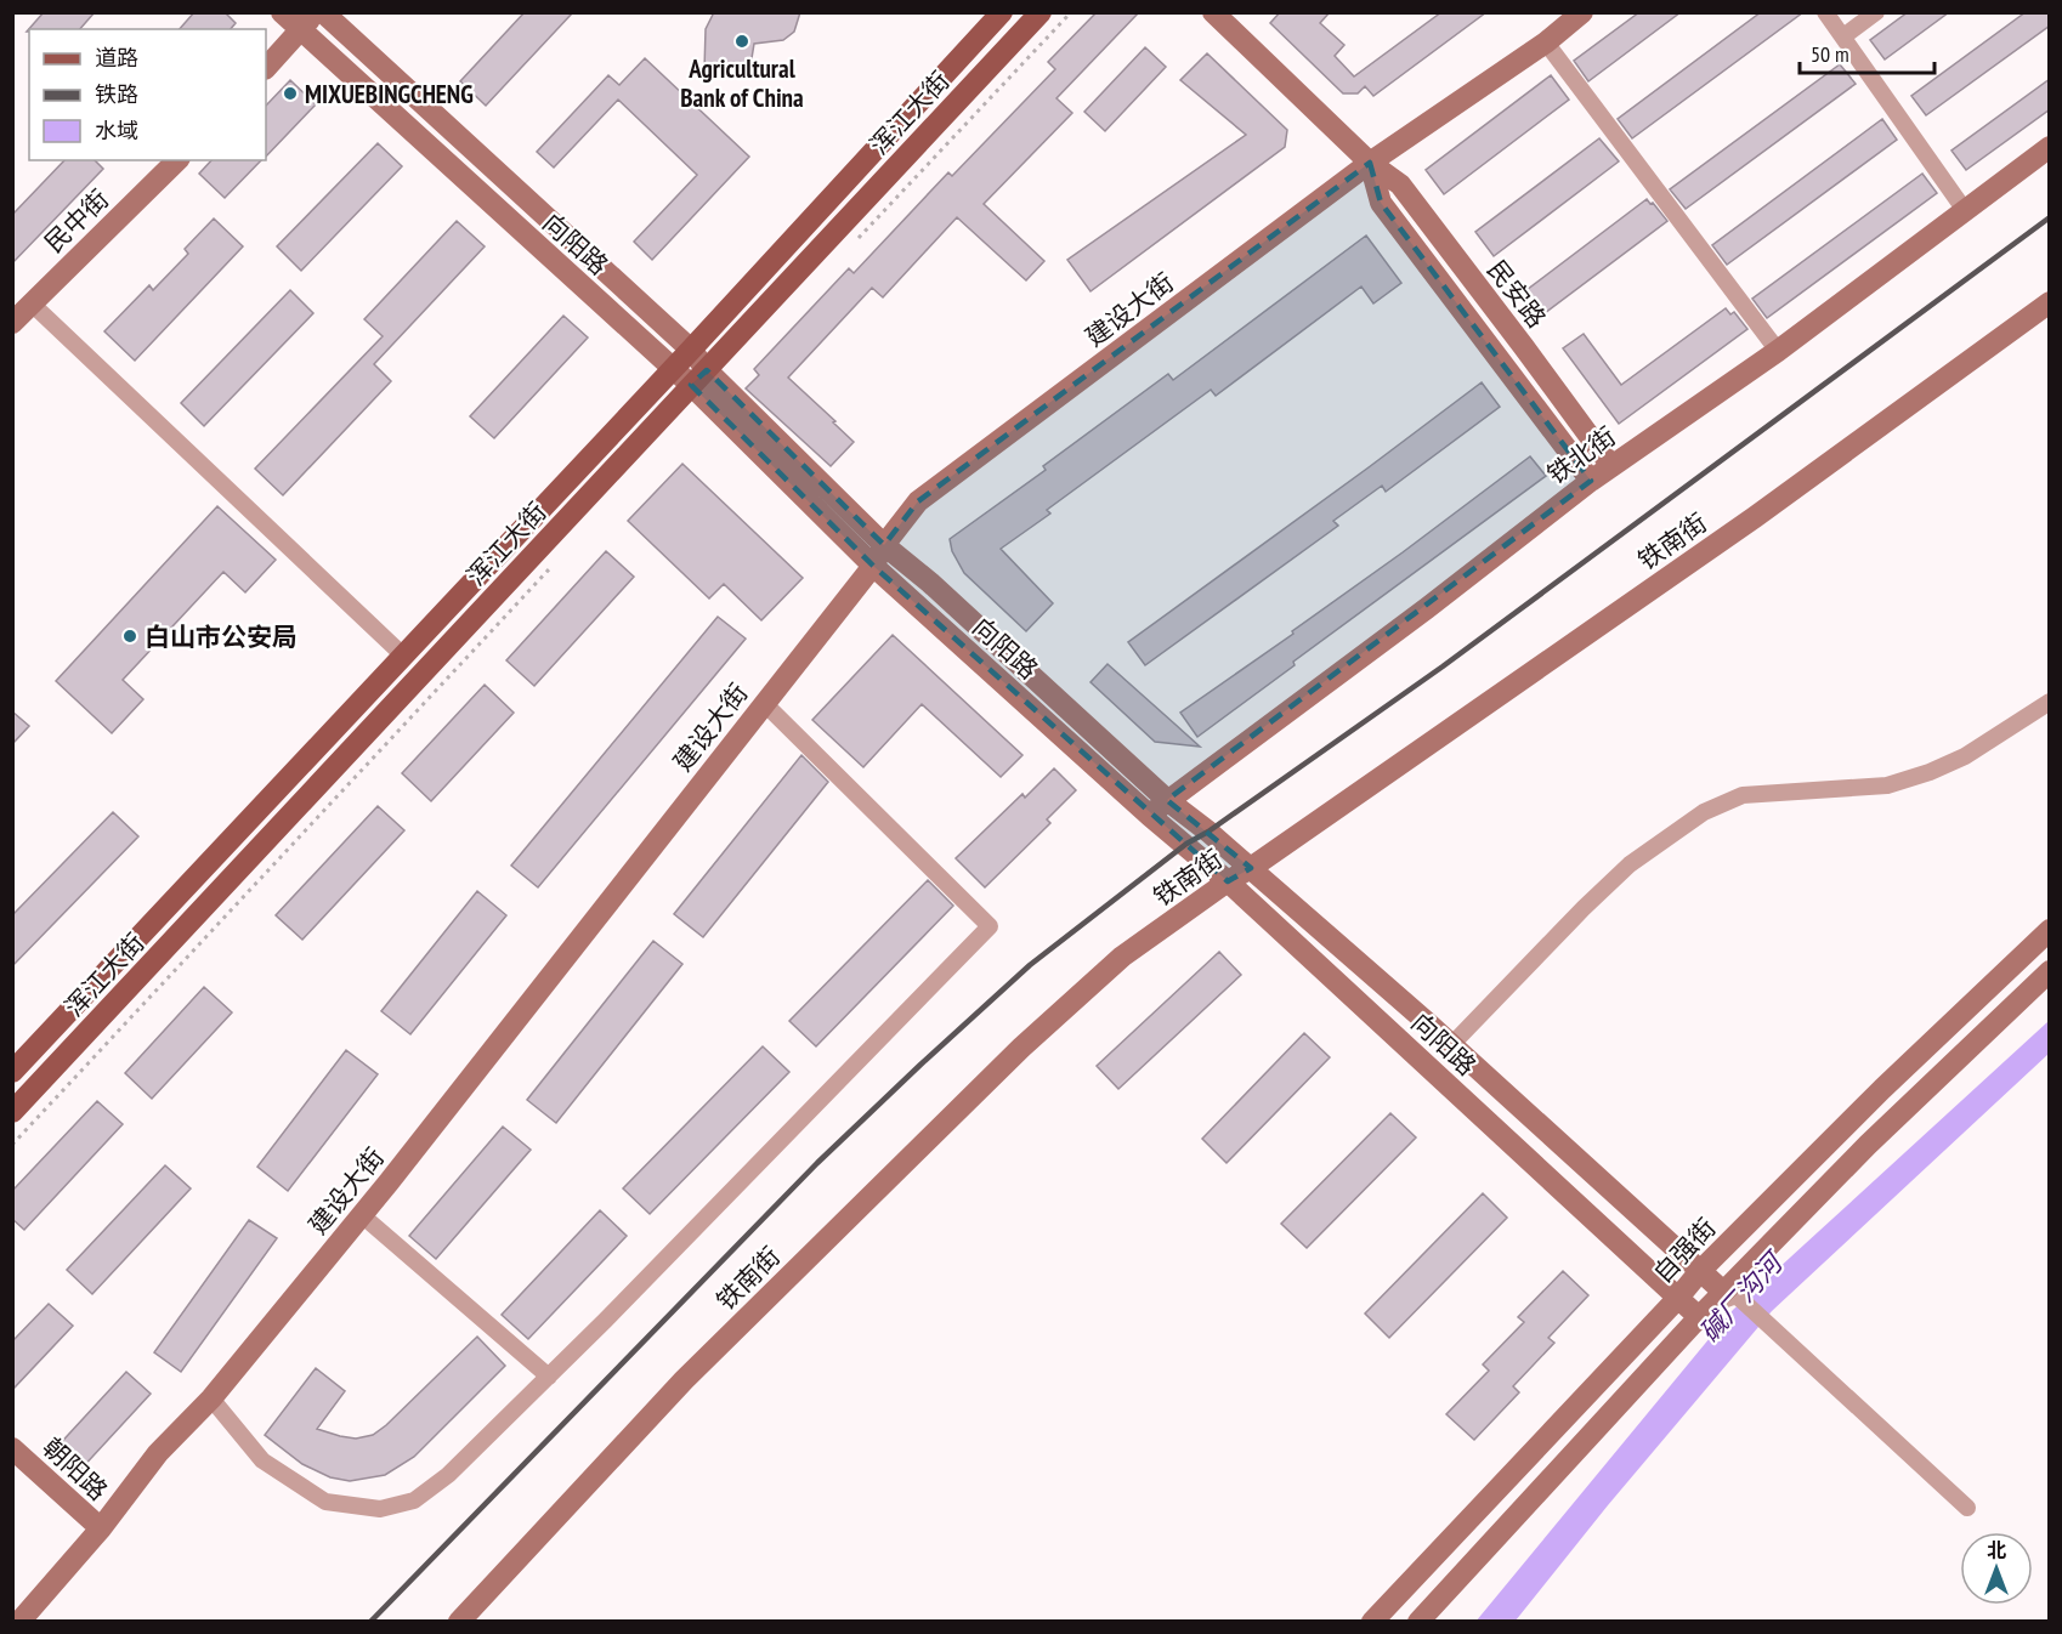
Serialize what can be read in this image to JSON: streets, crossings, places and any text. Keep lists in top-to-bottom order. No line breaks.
{"streets":{"main road":["浑江大街","民中街","向阳路","民安路","建设大街","铁北街","铁南街","自强街","朝阳路"]},"crossings":[["浑江大街","向阳路"],["向阳路","建设大街"],["向阳路","铁北街"],["向阳路","铁南街"],["向阳路","自强街"],["民安路","建设大街"],["民安路","铁北街"],["建设大街","朝阳路"]],"water":["碱厂沟河"],"places":["Agricultural Bank of China","MIXUEBINGCHENG","白山市公安局"],"legend":["道路","铁路","水域"],"scale_bar":"50 m","north":"top"}
